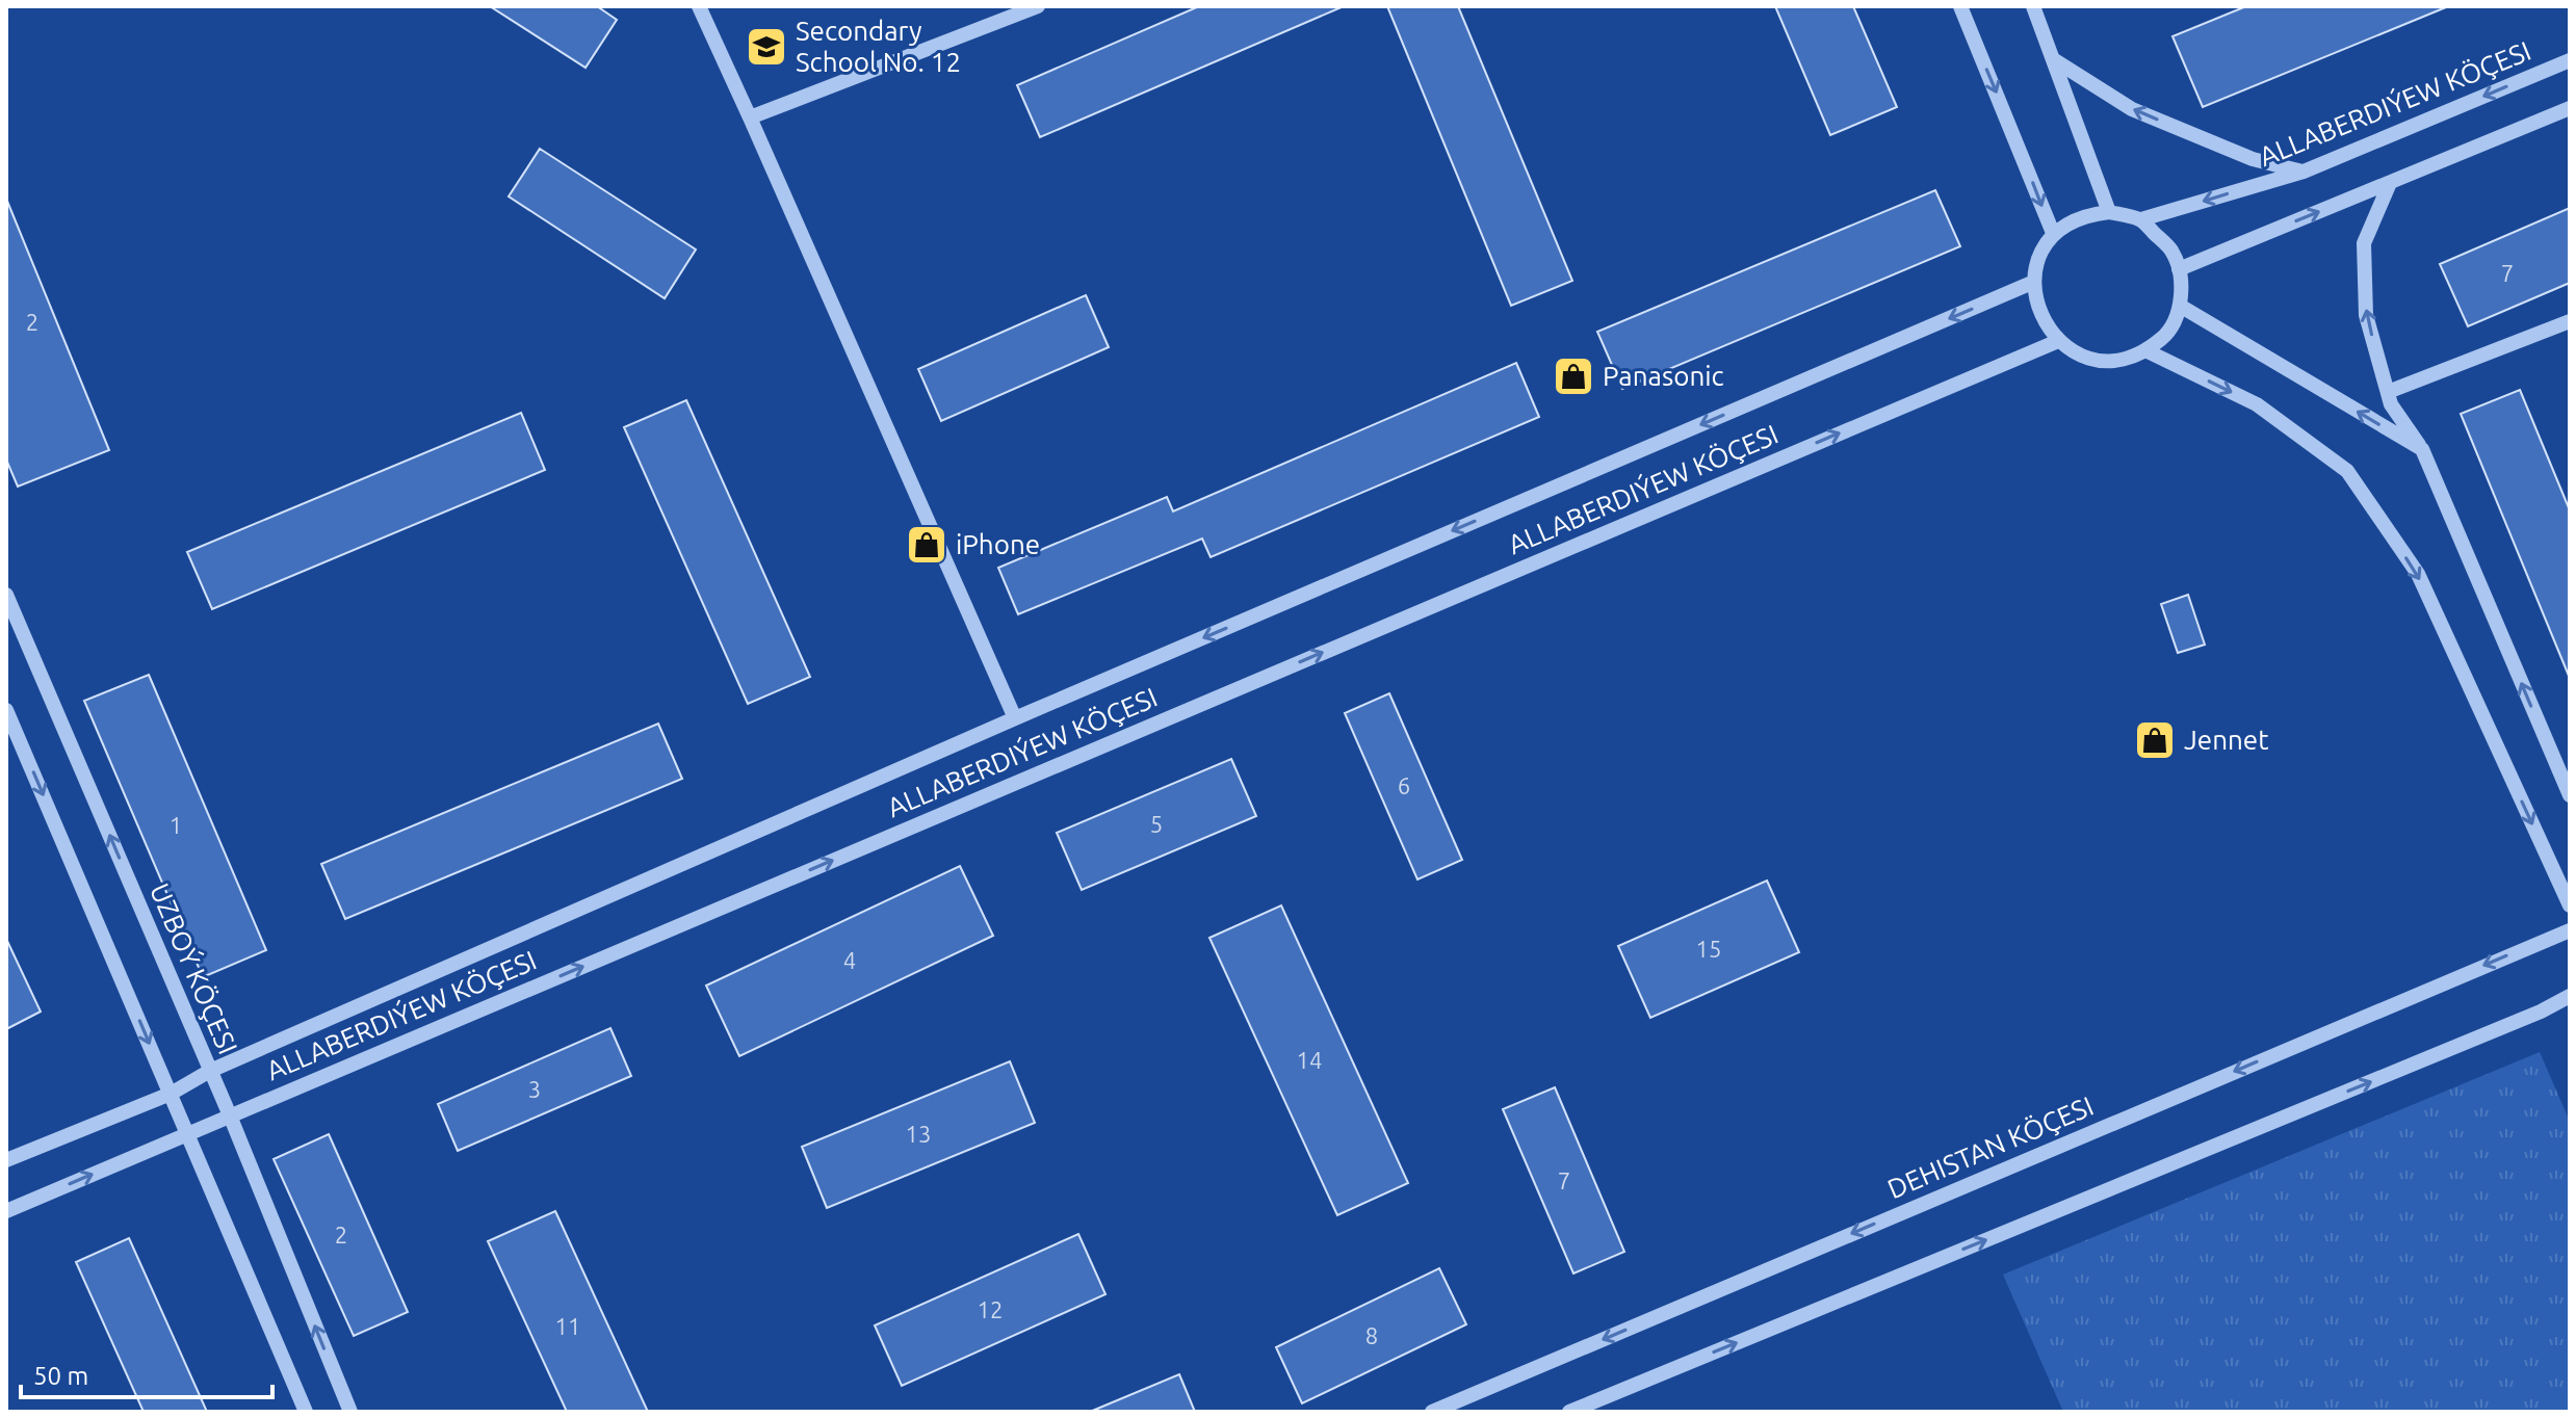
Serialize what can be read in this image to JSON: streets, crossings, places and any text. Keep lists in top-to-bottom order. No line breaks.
{"streets":{"street":["ALLABERDIÝEW KÖÇESI","UZBOÝ KÖÇESI","DEHISTAN KÖÇESI"]},"crossings":[["ALLABERDIÝEW KÖÇESI","UZBOÝ KÖÇESI"]],"places":{"school or university":["Secondary School No. 12"],"shop":["Panasonic","iPhone","Jennet"]},"house_numbers":["7","2","6","5","1","15","4","14","3","13","7","2","12","11","8"],"scale_bar":"50 m"}
